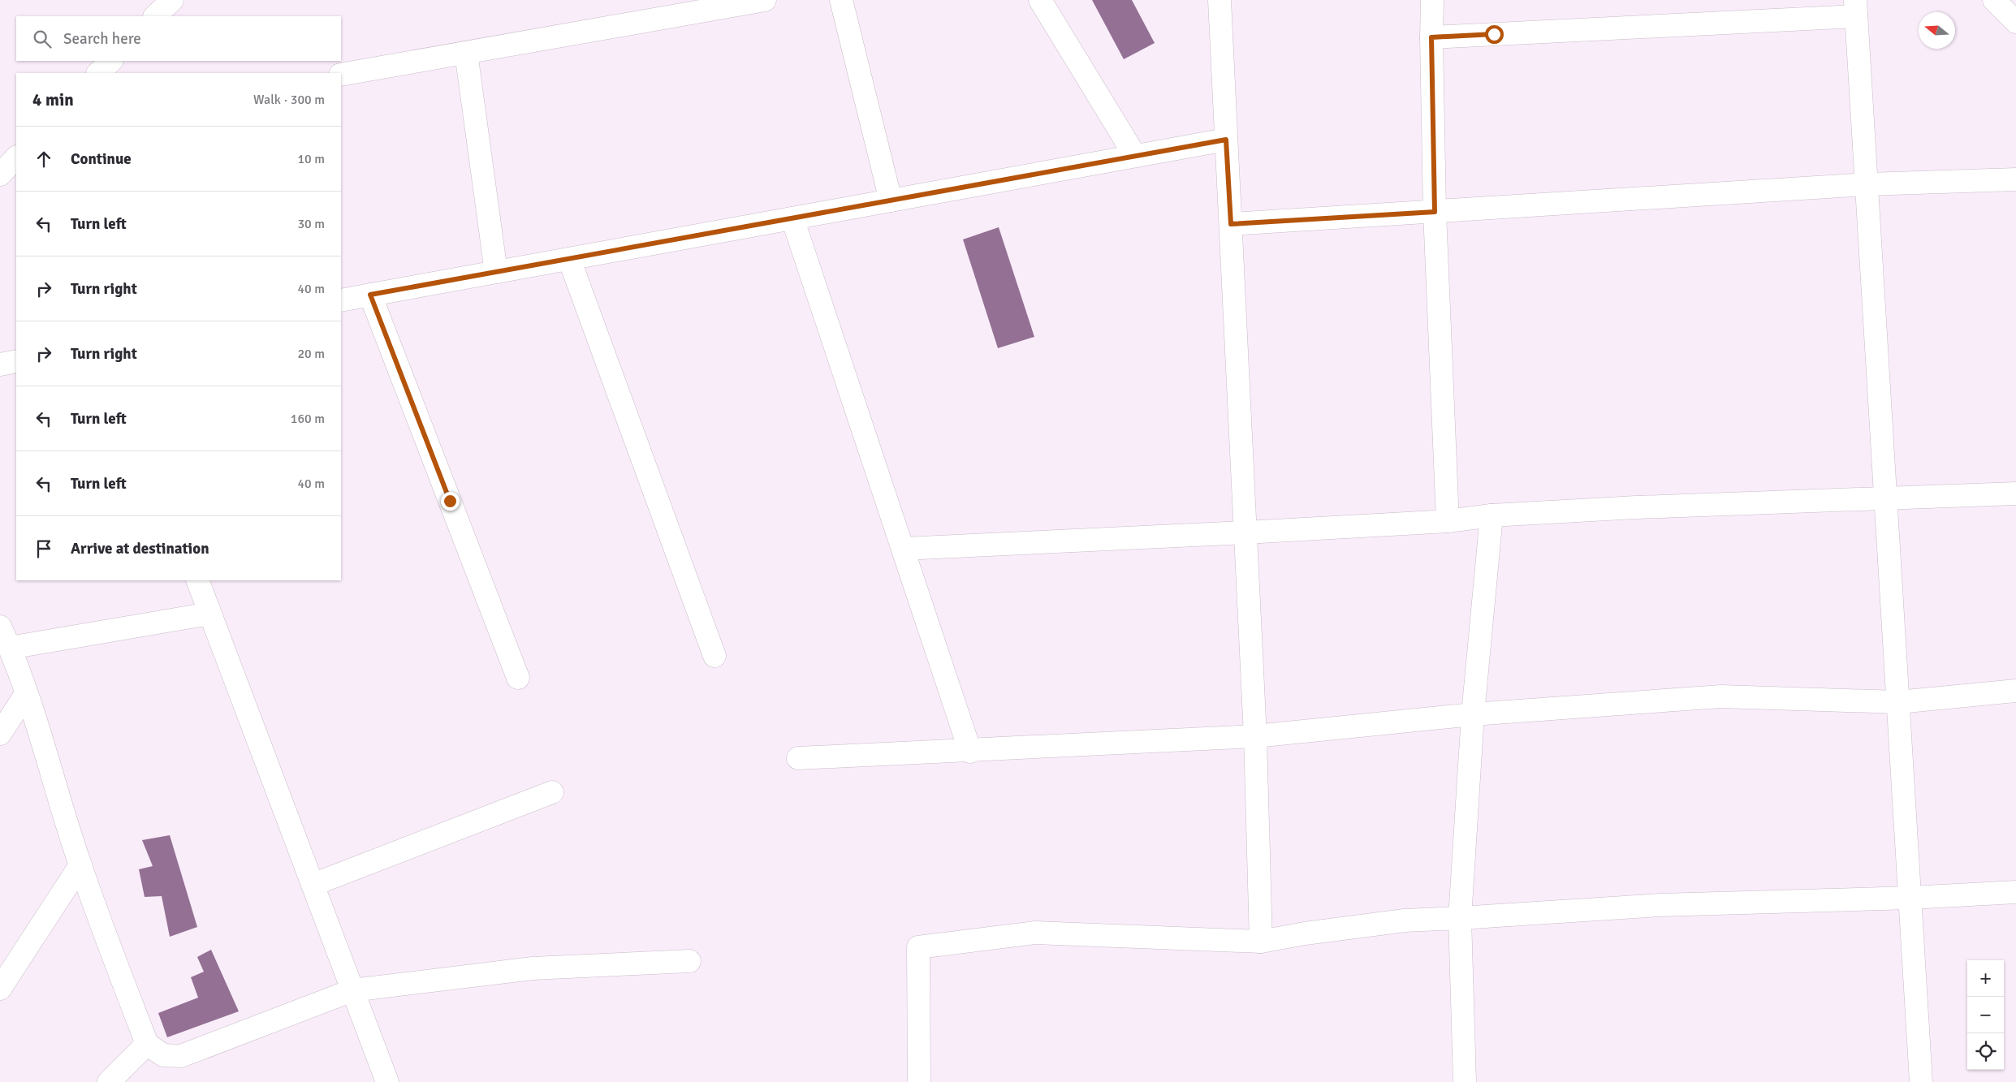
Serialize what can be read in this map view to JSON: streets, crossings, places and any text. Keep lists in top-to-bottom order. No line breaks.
{"north":"left","page":{"search":"Search here","heading":["4 min","Walk · 300 m"],"list":[["Continue","10 m"],["Turn left","30 m"],["Turn right","40 m"],["Turn right","20 m"],["Turn left","160 m"],["Turn left","40 m"],"Arrive at destination"],"map_buttons":["+","−"]}}
